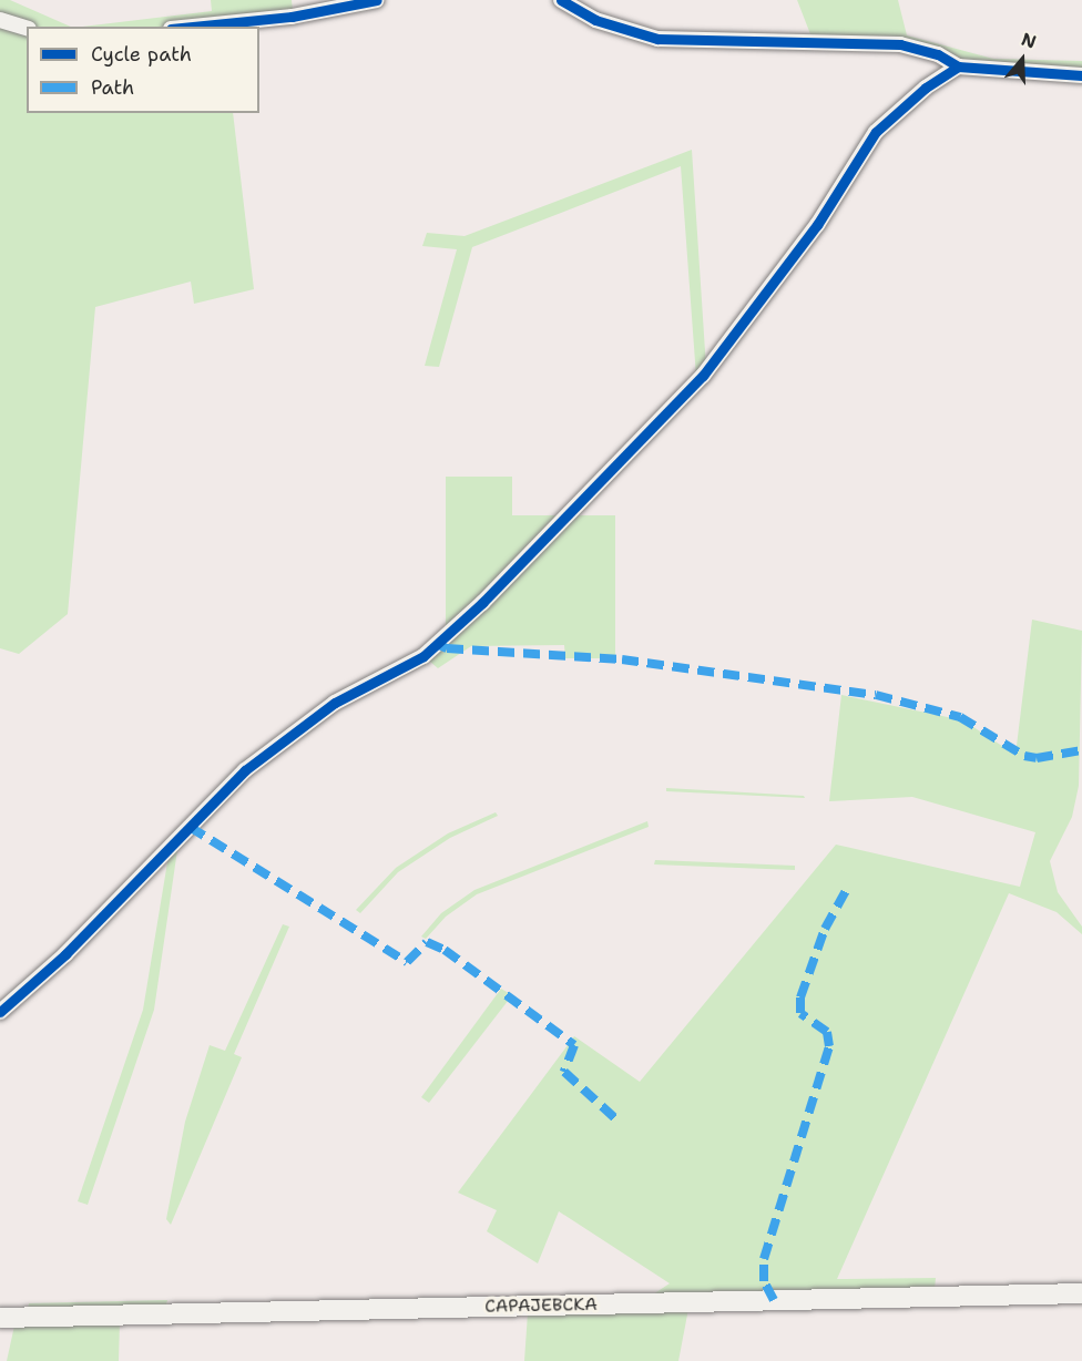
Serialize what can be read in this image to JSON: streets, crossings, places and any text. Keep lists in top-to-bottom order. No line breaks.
{"streets":{"main road":["САРАЈЕВСКА"]},"legend":["Cycle path","Path"],"north":"top"}
